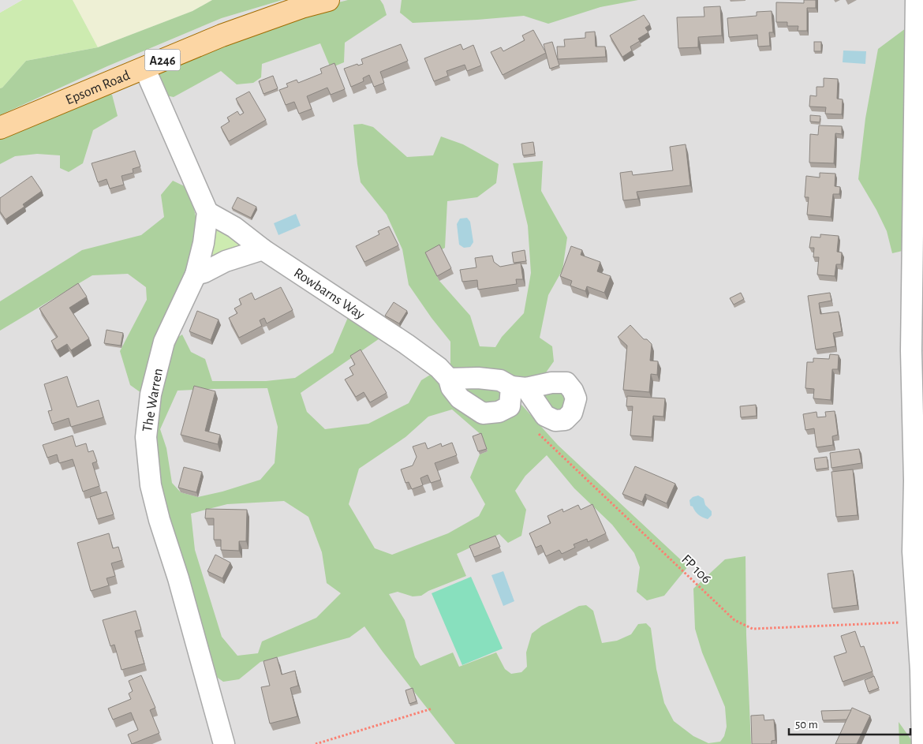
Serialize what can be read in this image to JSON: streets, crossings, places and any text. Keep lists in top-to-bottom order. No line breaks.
{"streets":{"main road":["A246","Epsom Road"],"street":["Rowbarns Way","The Warren"],"path":["FP 106"]},"crossings":[["Rowbarns Way","The Warren"]],"scale_bar":"50 m"}
